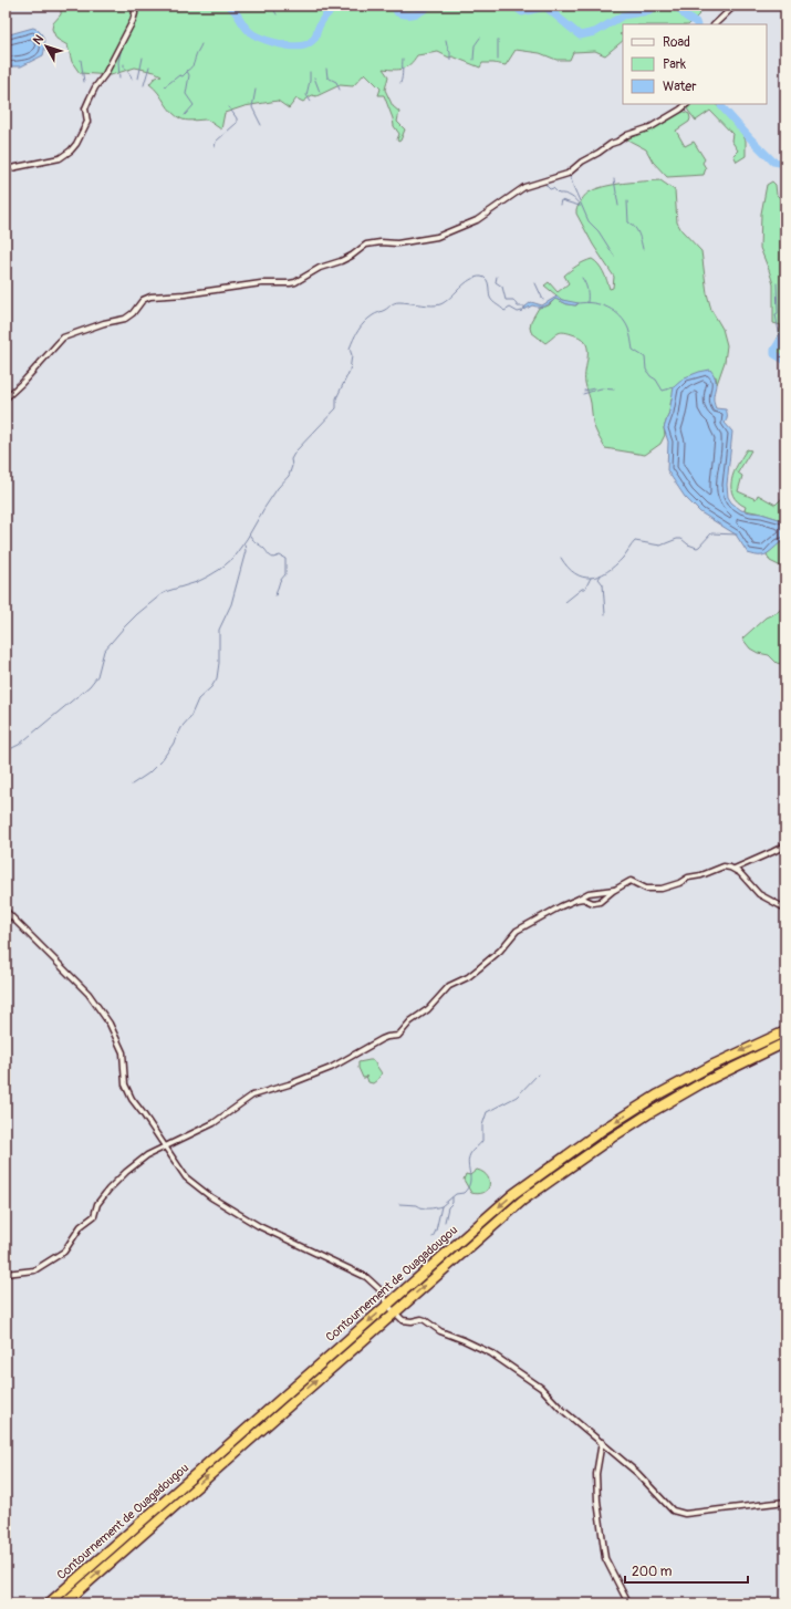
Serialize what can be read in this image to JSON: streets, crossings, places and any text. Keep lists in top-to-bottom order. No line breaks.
{"streets":{"highway":["Contournement de Ouagadougou"]},"legend":["Road","Park","Water"],"scale_bar":"200 m","north":"top left"}
